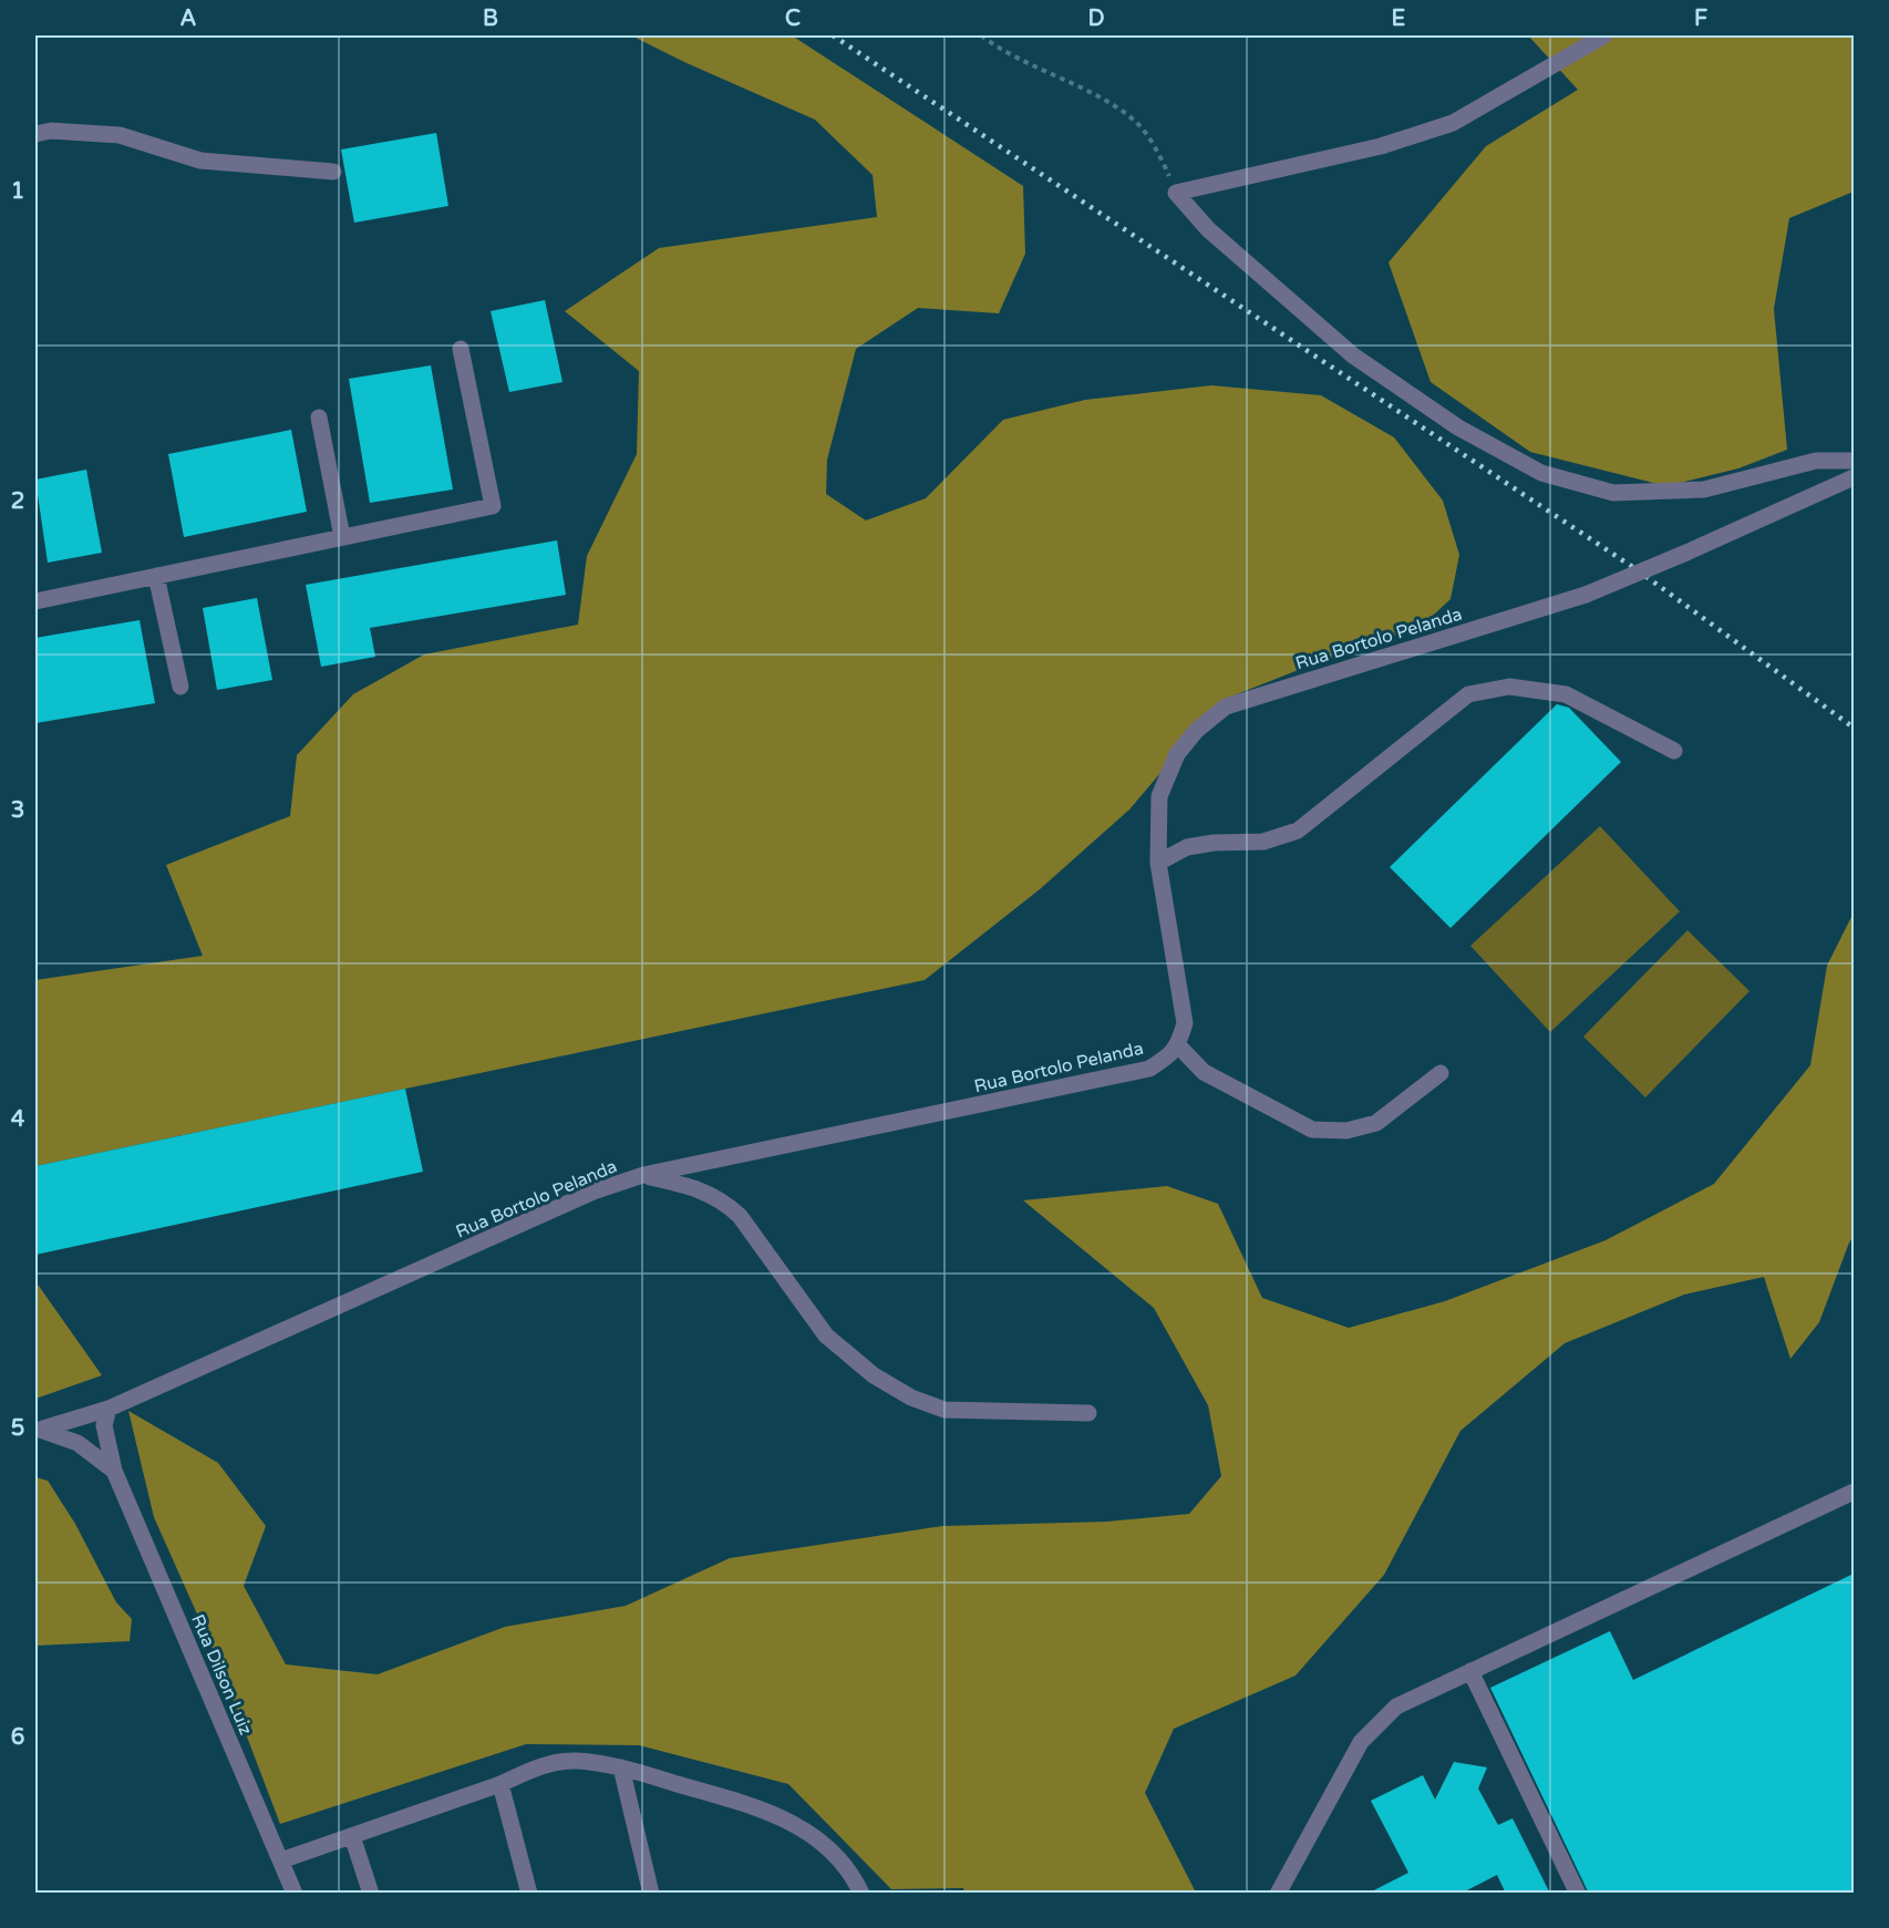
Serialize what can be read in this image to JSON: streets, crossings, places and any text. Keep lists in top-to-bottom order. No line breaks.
{"streets":{"street":["Rua Bortolo Pelanda","Rua Dilson Luiz"]},"crossings":[["Rua Bortolo Pelanda","Rua Dilson Luiz"]],"grid":{"columns":["A","B","C","D","E","F"],"rows":["1","2","3","4","5","6"]}}
